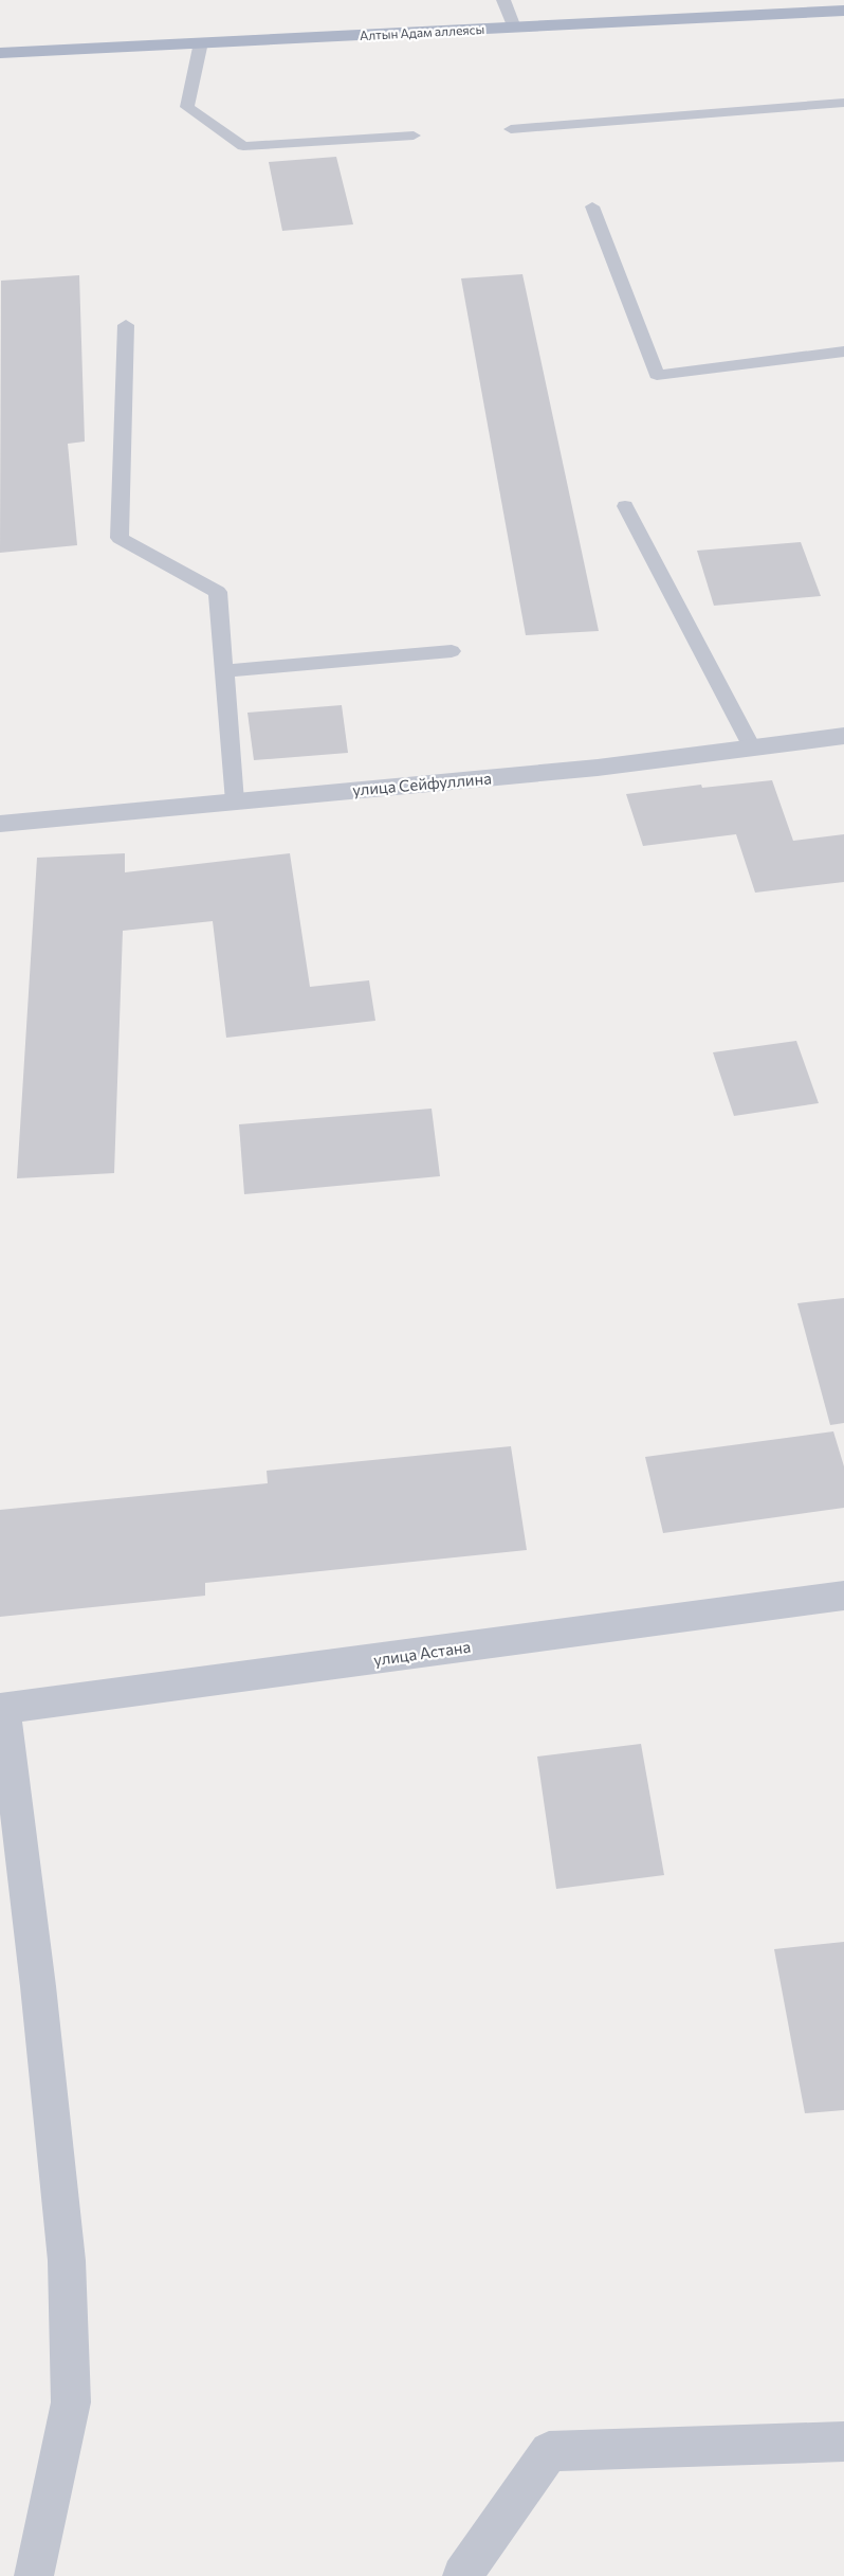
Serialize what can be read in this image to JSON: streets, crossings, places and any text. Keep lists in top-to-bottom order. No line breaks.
{"streets":{"main road":["Алтын Адам аллеясы"],"street":["улица Сейфуллина","улица Астана"]}}
